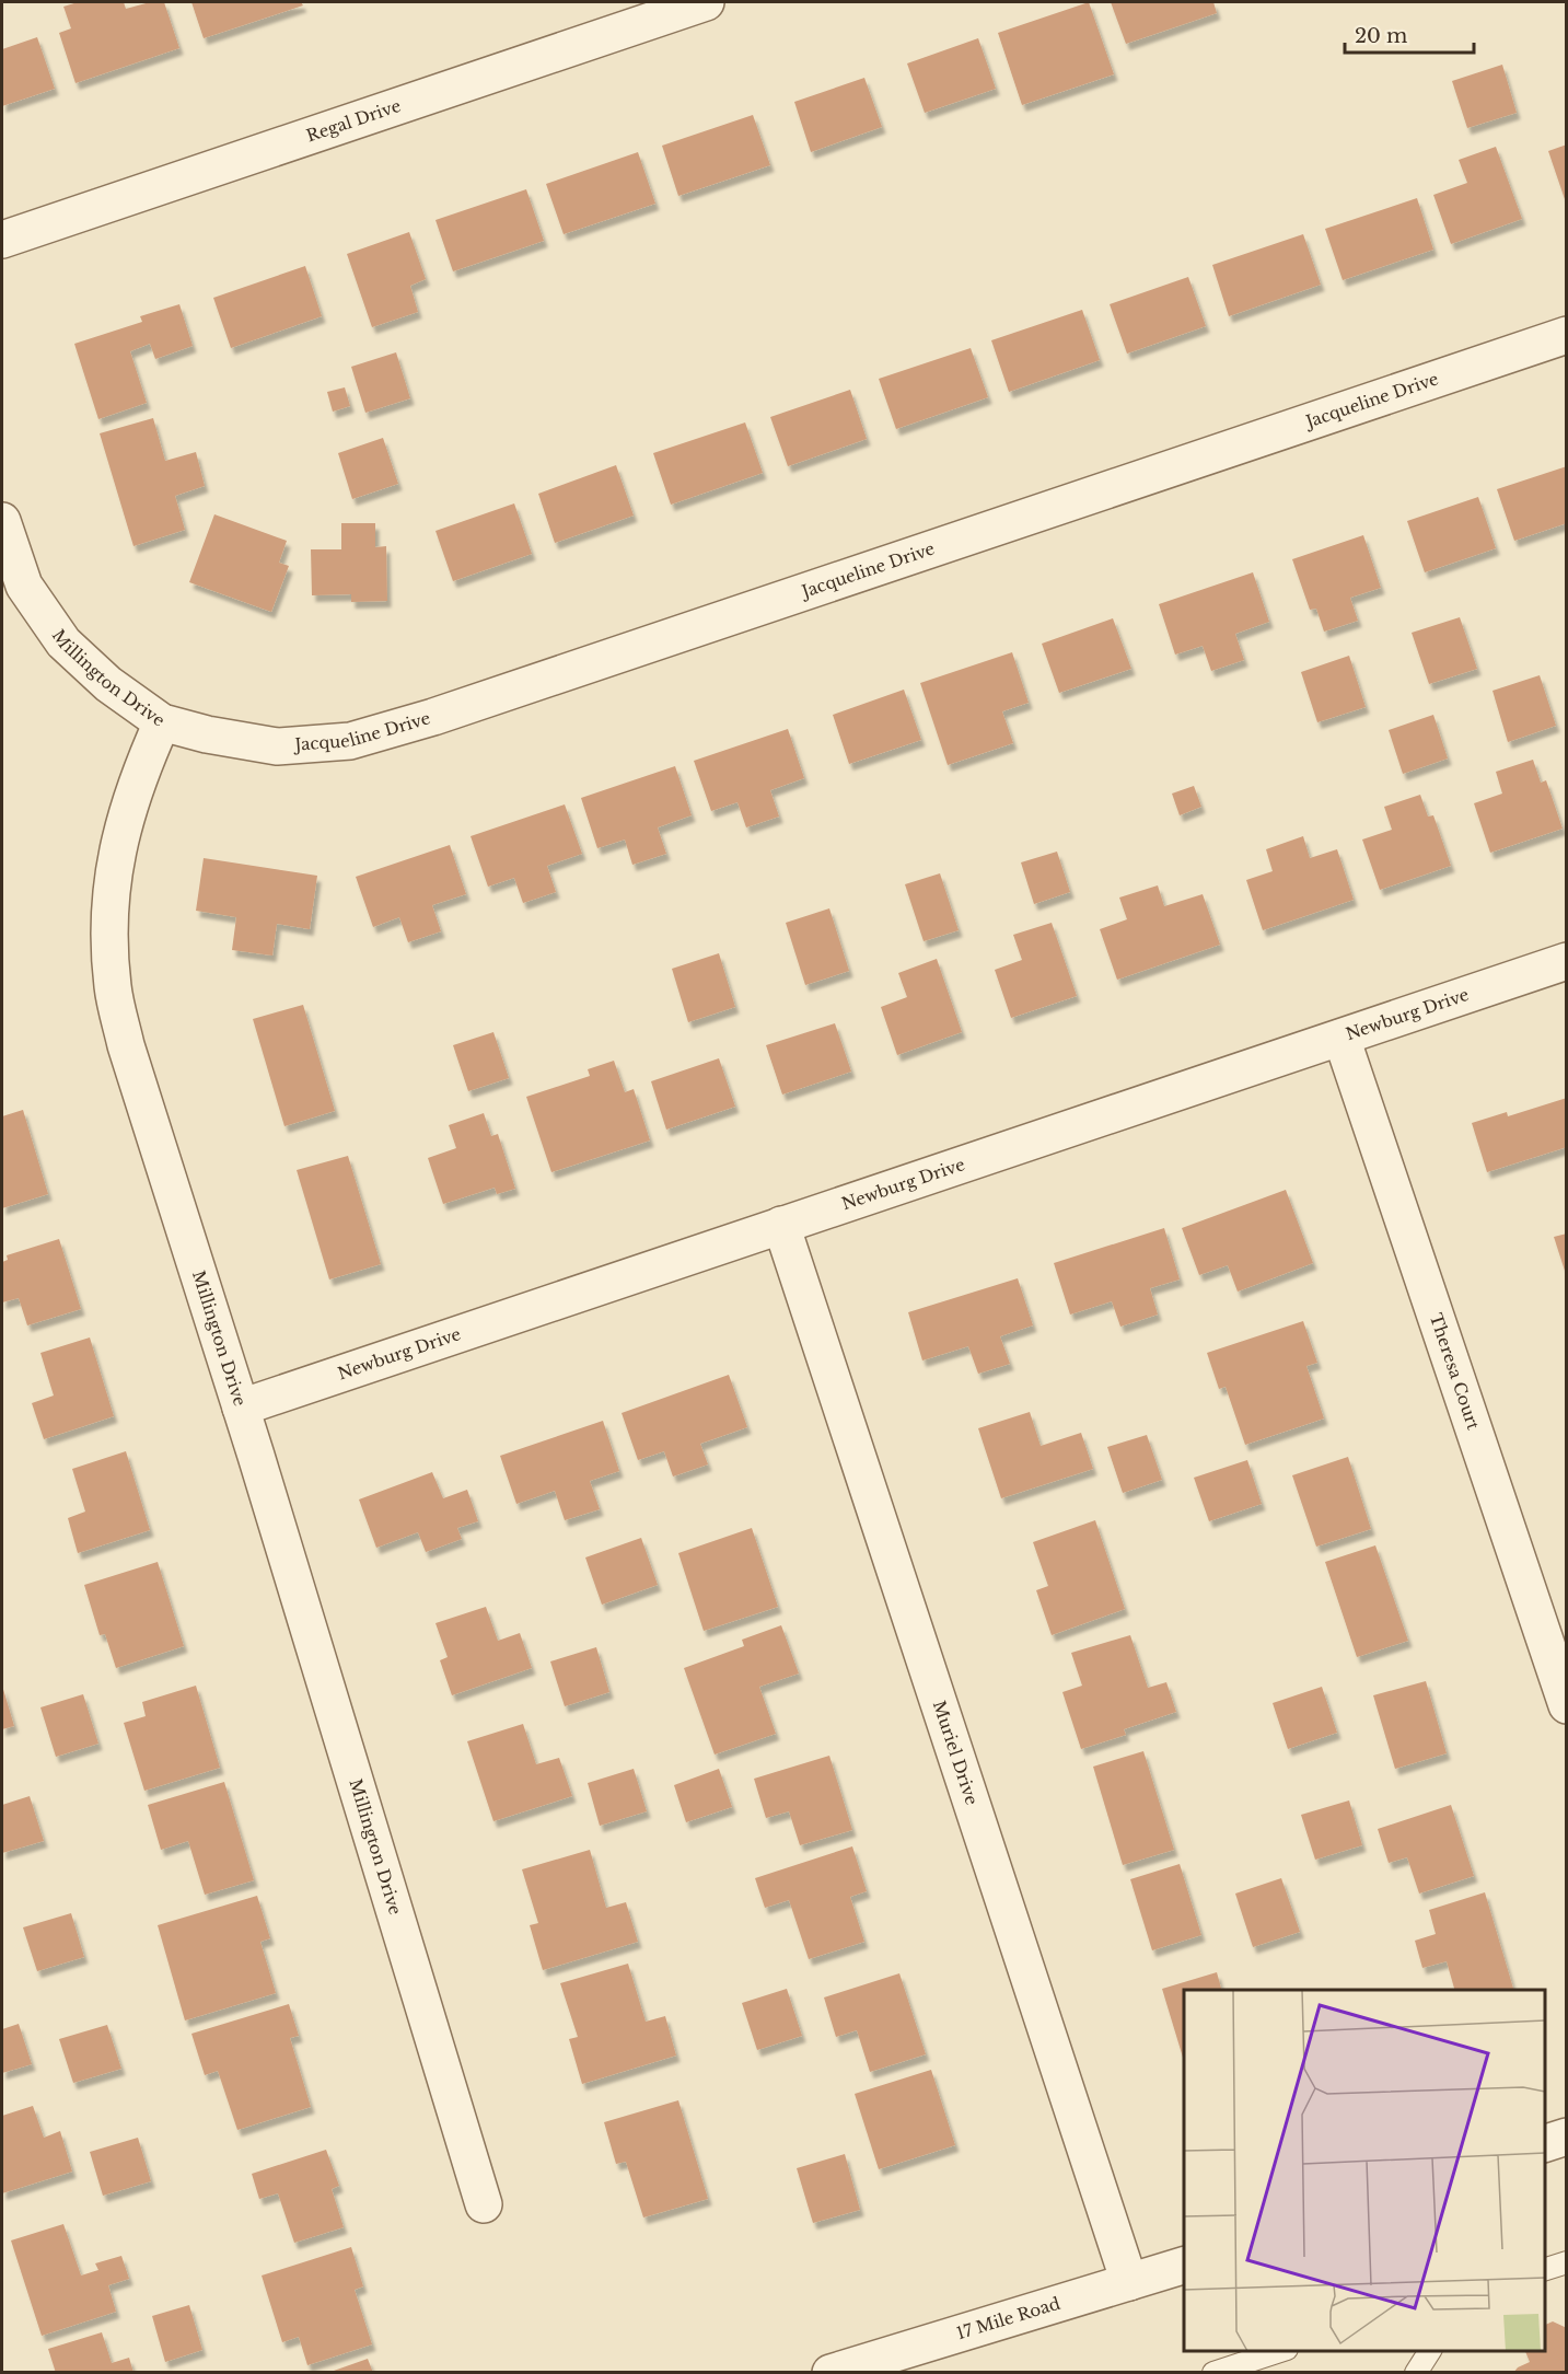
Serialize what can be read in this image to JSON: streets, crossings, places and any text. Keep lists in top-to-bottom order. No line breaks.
{"streets":{"street":["Regal Drive","Jacqueline Drive","Millington Drive","Newburg Drive","Theresa Court","Muriel Drive","17 Mile Road"]},"crossings":[["Jacqueline Drive","Millington Drive"],["Millington Drive","Newburg Drive"],["Newburg Drive","Theresa Court"],["Newburg Drive","Muriel Drive"],["Muriel Drive","17 Mile Road"]],"scale_bar":"20 m"}
